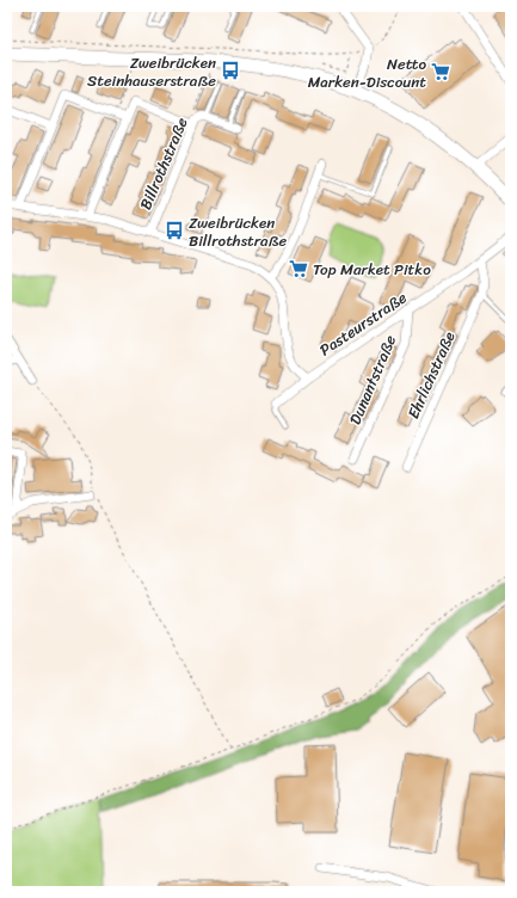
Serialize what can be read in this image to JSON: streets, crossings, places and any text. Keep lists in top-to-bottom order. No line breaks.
{"streets":{"street":["Billrothstraße","Pasteurstraße","Ehrlichstraße","Dunantstraße"]},"crossings":[["Pasteurstraße","Ehrlichstraße"],["Pasteurstraße","Dunantstraße"]],"places":{"bus stop":["Zweibrücken Steinhauserstraße","Zweibrücken Billrothstraße"],"supermarket":["Netto Marken-Discount","Top Market Pitko"]}}
